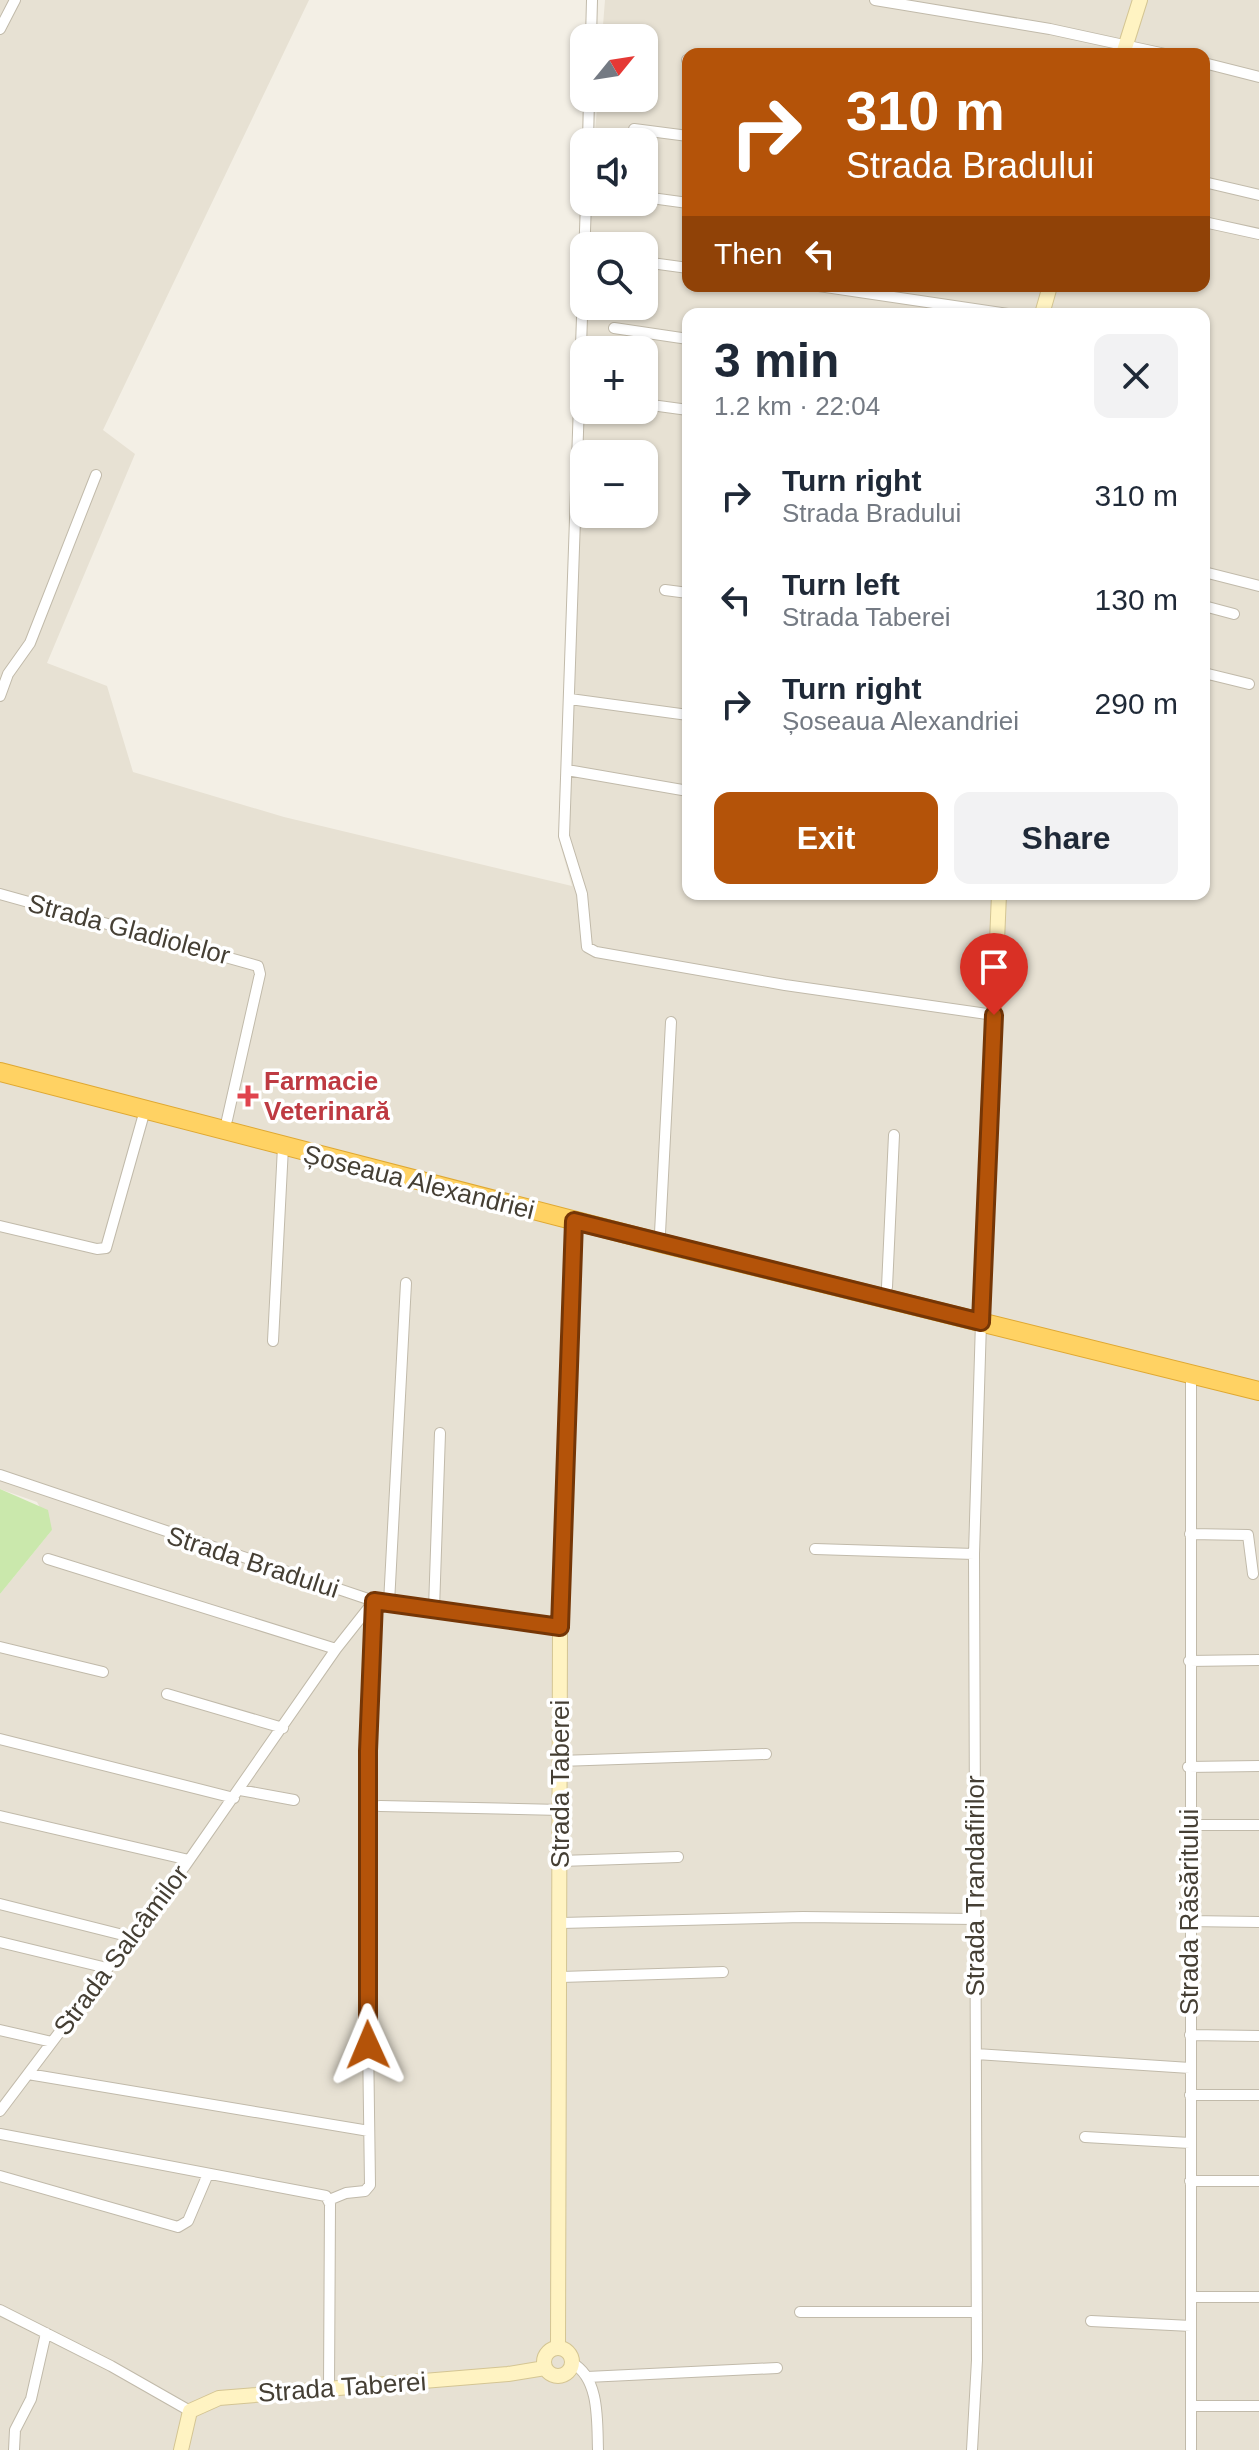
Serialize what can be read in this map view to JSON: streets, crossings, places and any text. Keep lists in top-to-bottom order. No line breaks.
{"streets":{"highway":["Șoseaua Alexandriei"],"street":["Strada Gladiolelor","Strada Bradului","Strada Taberei","Strada Trandafirilor","Strada Răsăritului","Strada Salcâmilor"]},"crossings":[["Strada Gladiolelor","Șoseaua Alexandriei"],["Șoseaua Alexandriei","Strada Taberei"],["Șoseaua Alexandriei","Strada Trandafirilor"],["Șoseaua Alexandriei","Strada Răsăritului"],["Strada Bradului","Strada Taberei"],["Strada Bradului","Strada Salcâmilor"]],"places":{"health":["Farmacie Veterinară"]},"north":"top right","page":{"map_buttons":["+","−"],"turn":["310 m","Strada Bradului"],"then":"Then","heading":["3 min","1.2 km · 22:04"],"list":[{"name":"Turn right","note":"Strada Bradului","value":"310 m"},{"name":"Turn left","note":"Strada Taberei","value":"130 m"},{"name":"Turn right","note":"Șoseaua Alexandriei","value":"290 m"}],"buttons":["Exit","Share"]}}
